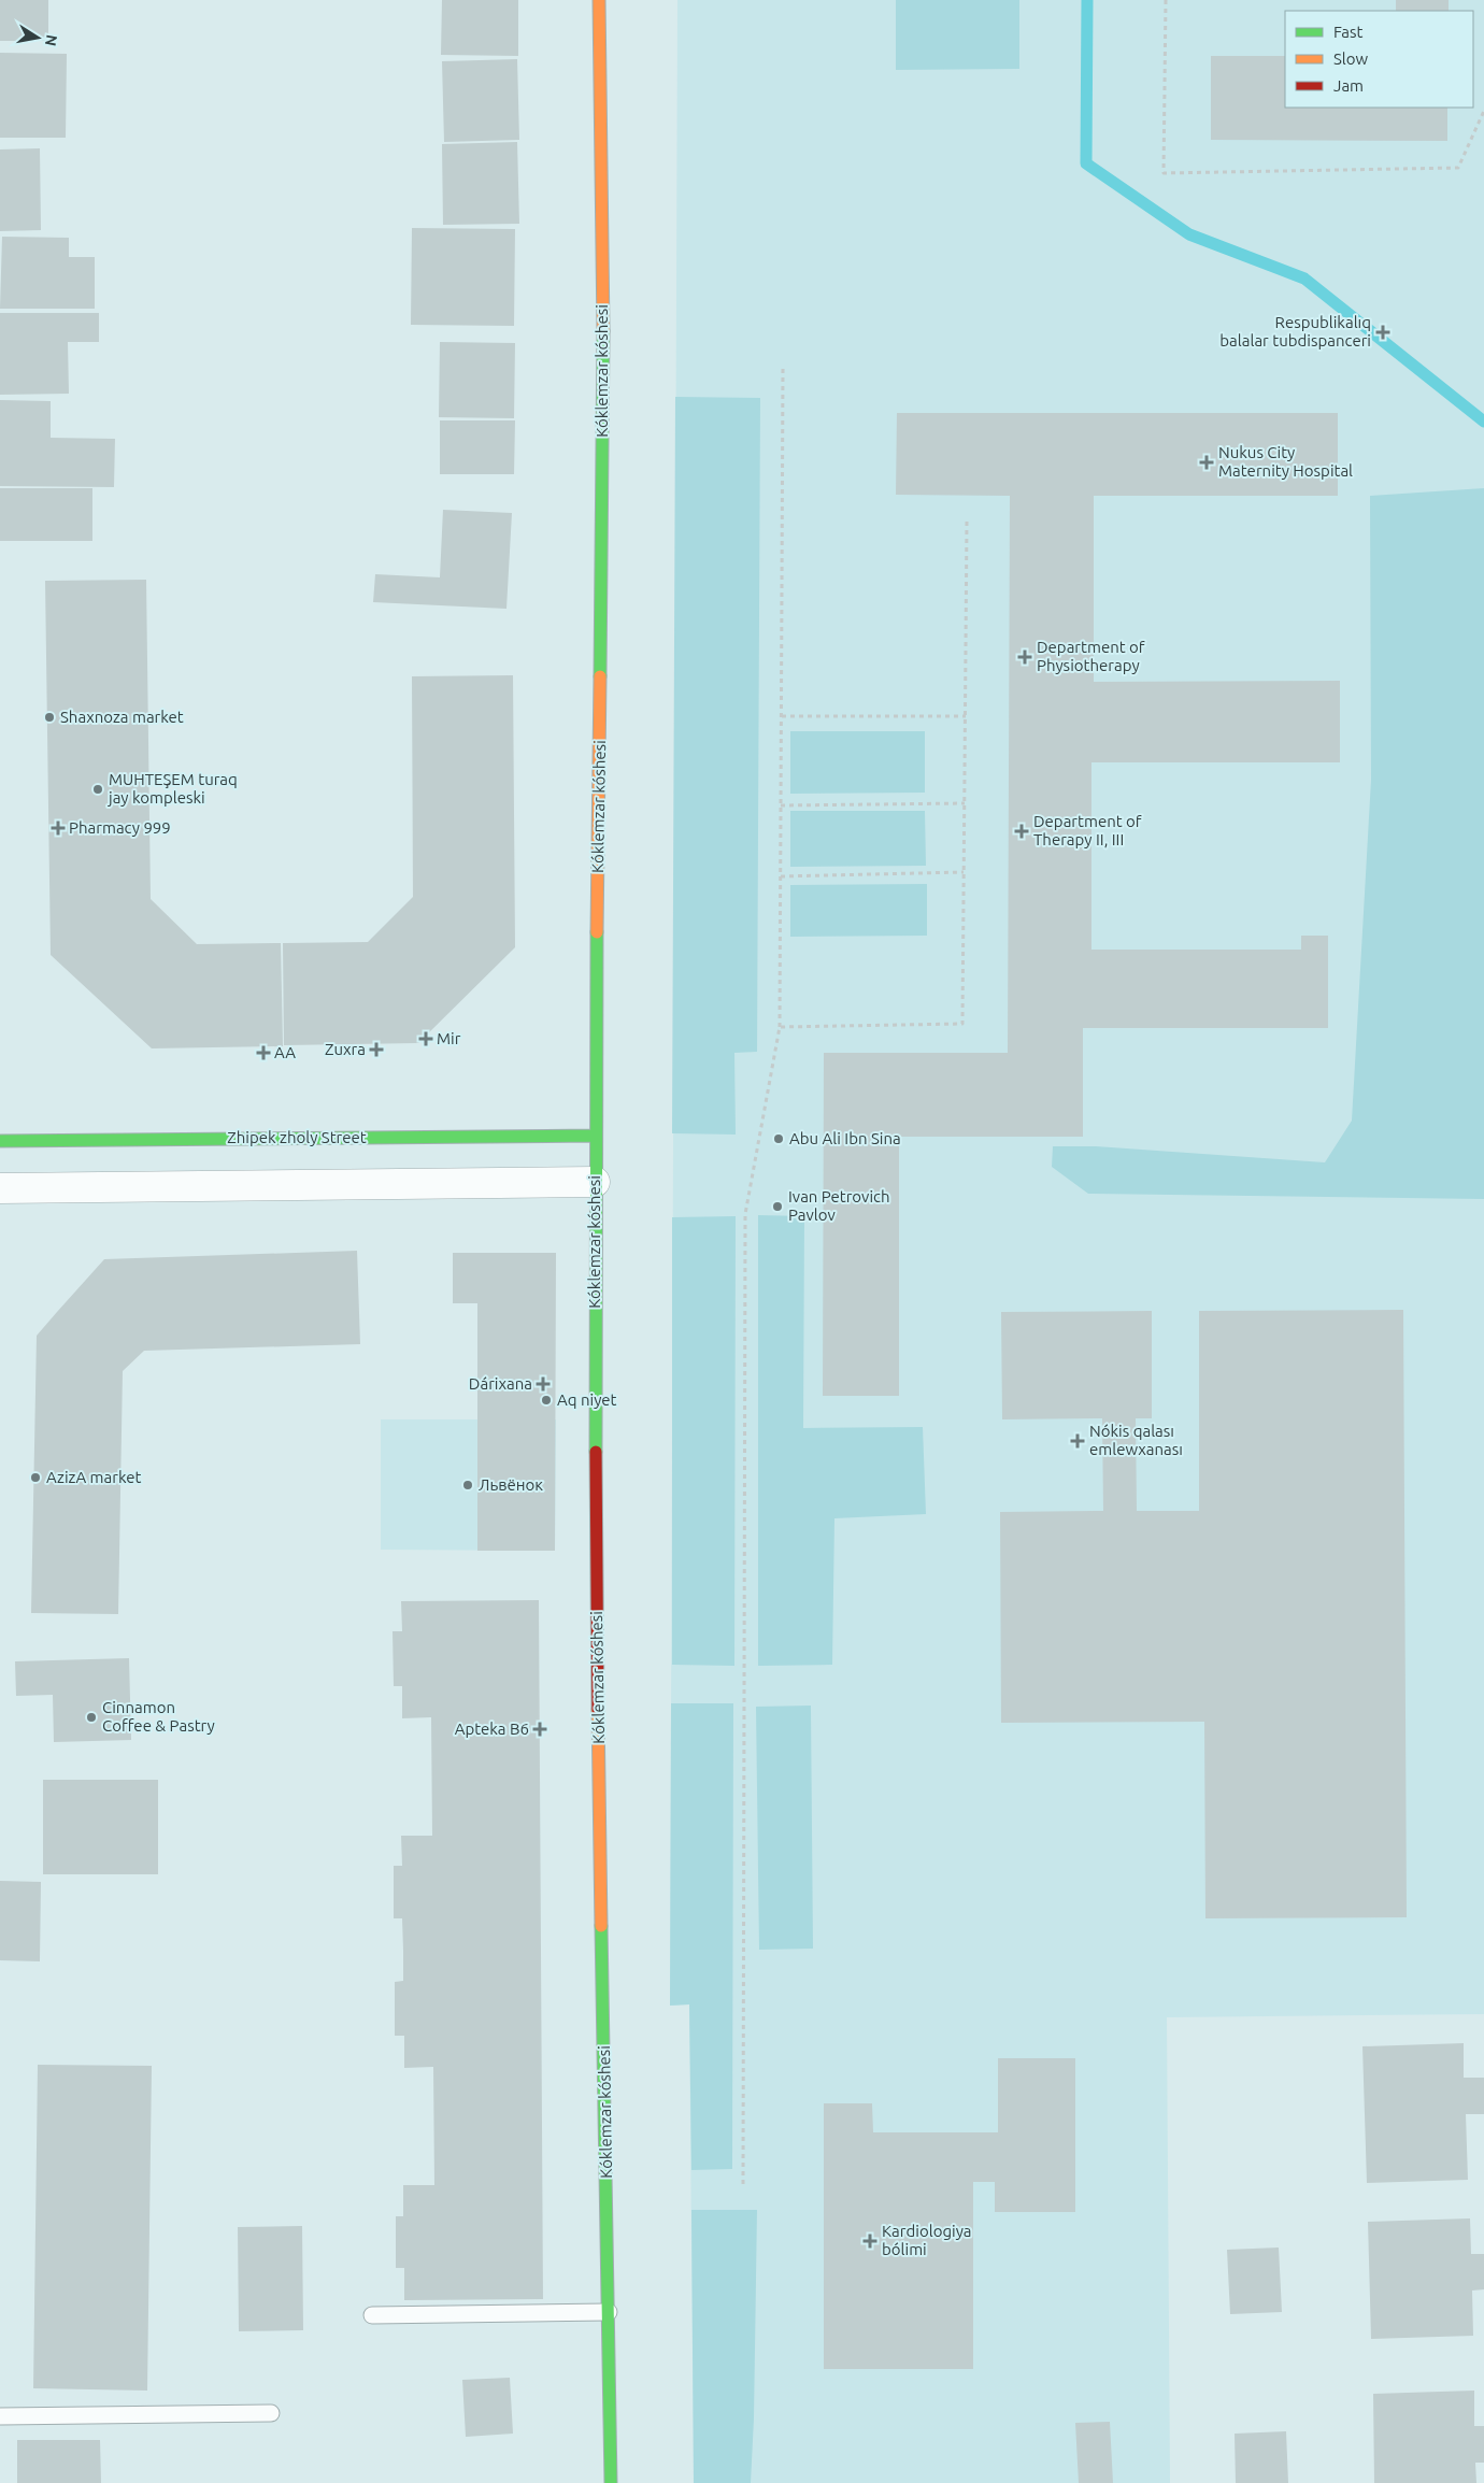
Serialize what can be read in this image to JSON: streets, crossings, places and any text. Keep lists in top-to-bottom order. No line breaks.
{"streets":{"street":["Kóklemzar kóshesi","Zhipek zholy Street"]},"crossings":[["Kóklemzar kóshesi","Zhipek zholy Street"]],"places":{"health":["Respublikalıq balalar tubdispanceri","Nukus City Maternity Hospital","Department of Physiotherapy","Pharmacy 999","Department of Therapy II, III","Mir","Zuxra","AA","Dárixana","Nókis qalası emlewxanası","Apteka B6","Kardiologiya bólimi"],"other":["Shaxnoza market","MUHTEŞEM turaq jay kompleski","Abu Ali Ibn Sina","Ivan Petrovich Pavlov","Aq niyet","AzizA market","Львёнок","Cinnamon Coffee & Pastry"]},"legend":["Fast","Slow","Jam"],"north":"right"}
